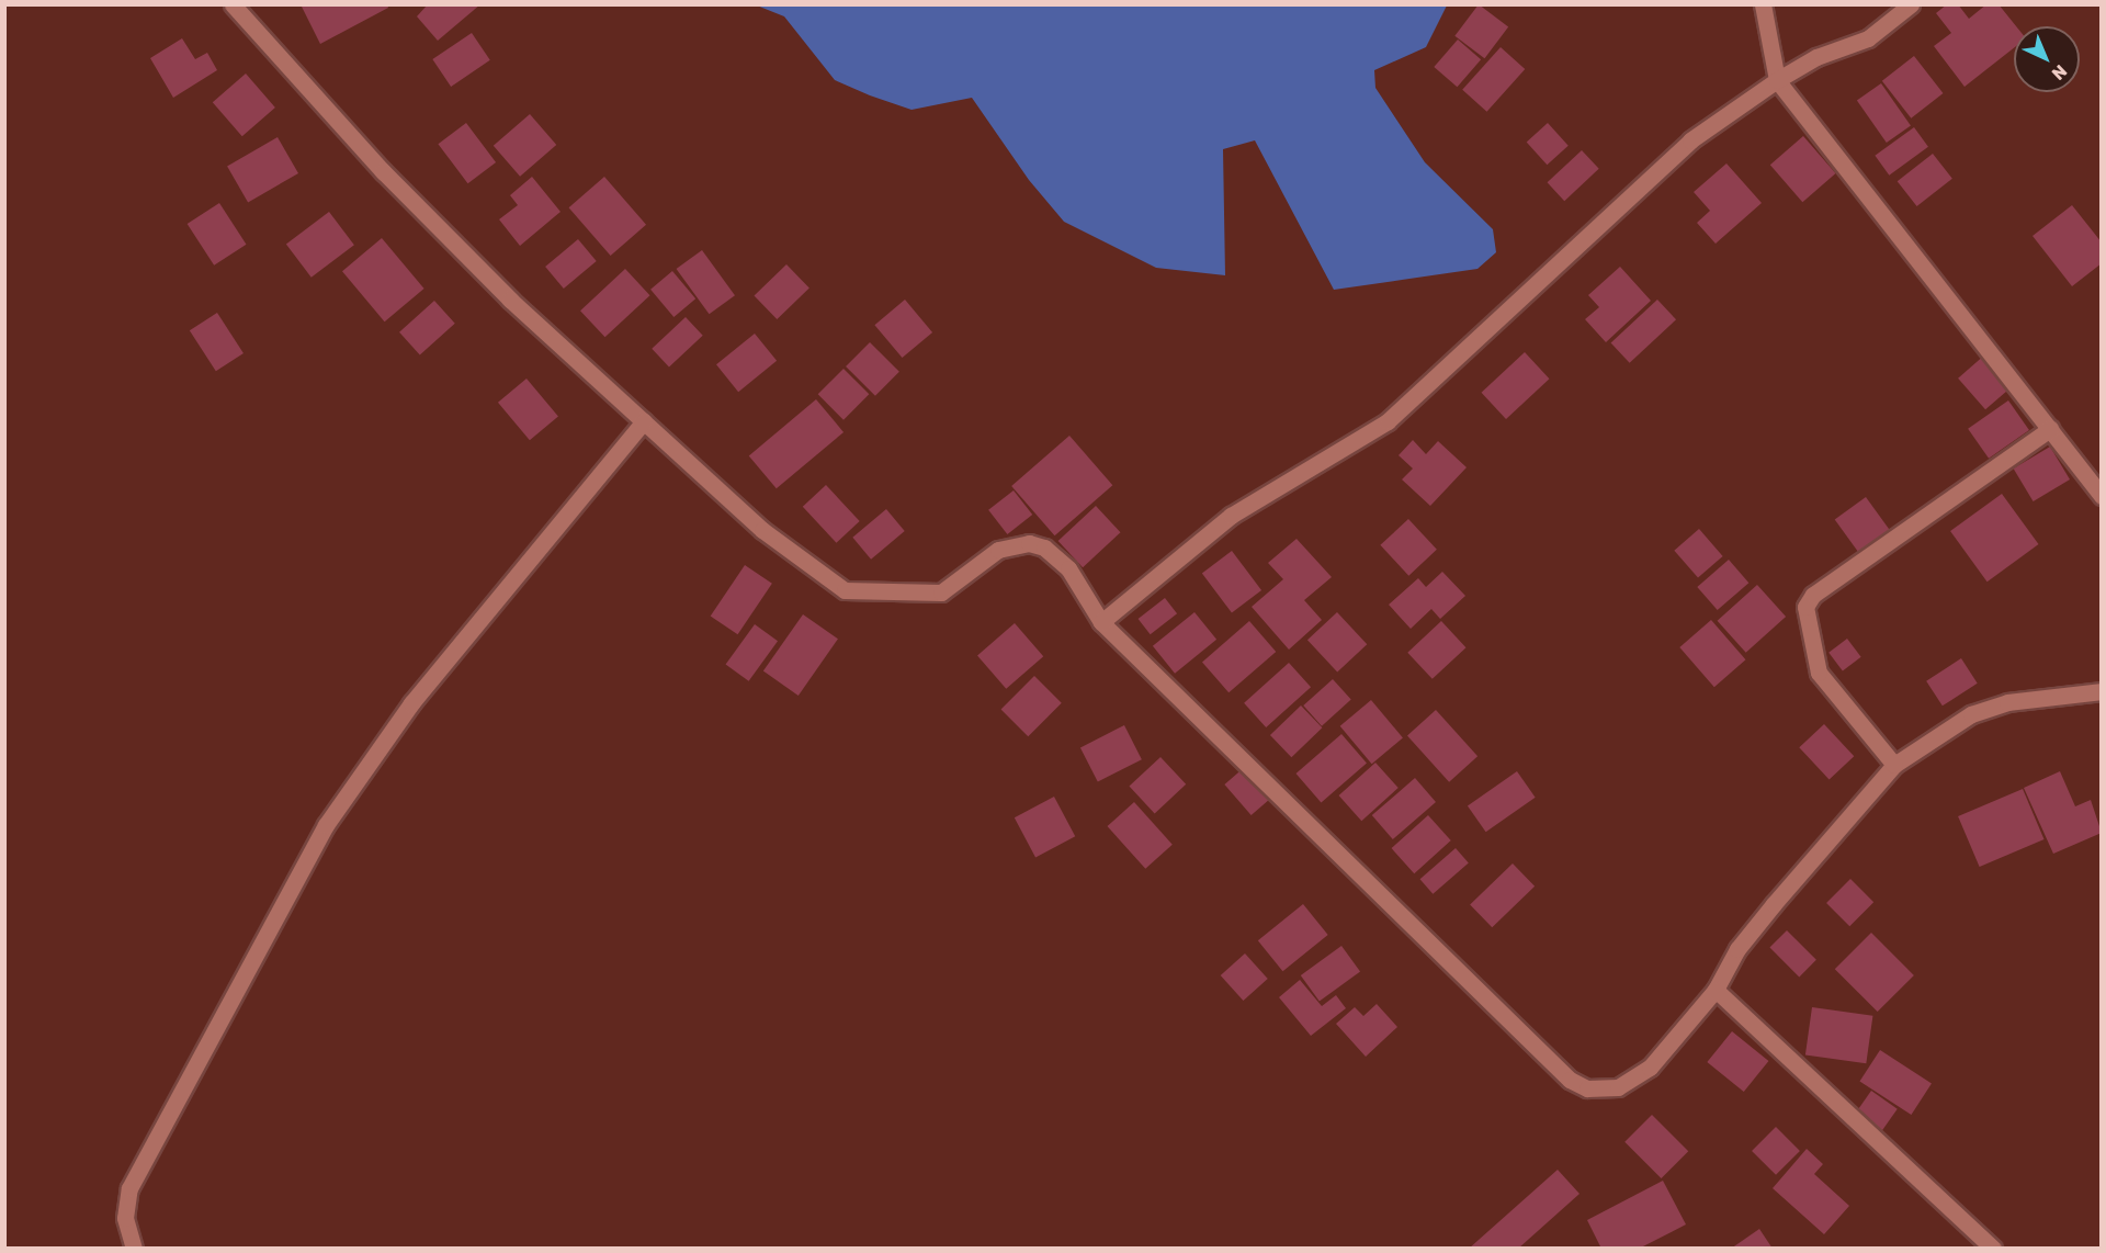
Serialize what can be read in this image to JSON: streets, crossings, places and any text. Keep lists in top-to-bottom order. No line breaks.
{"north":"bottom right"}
